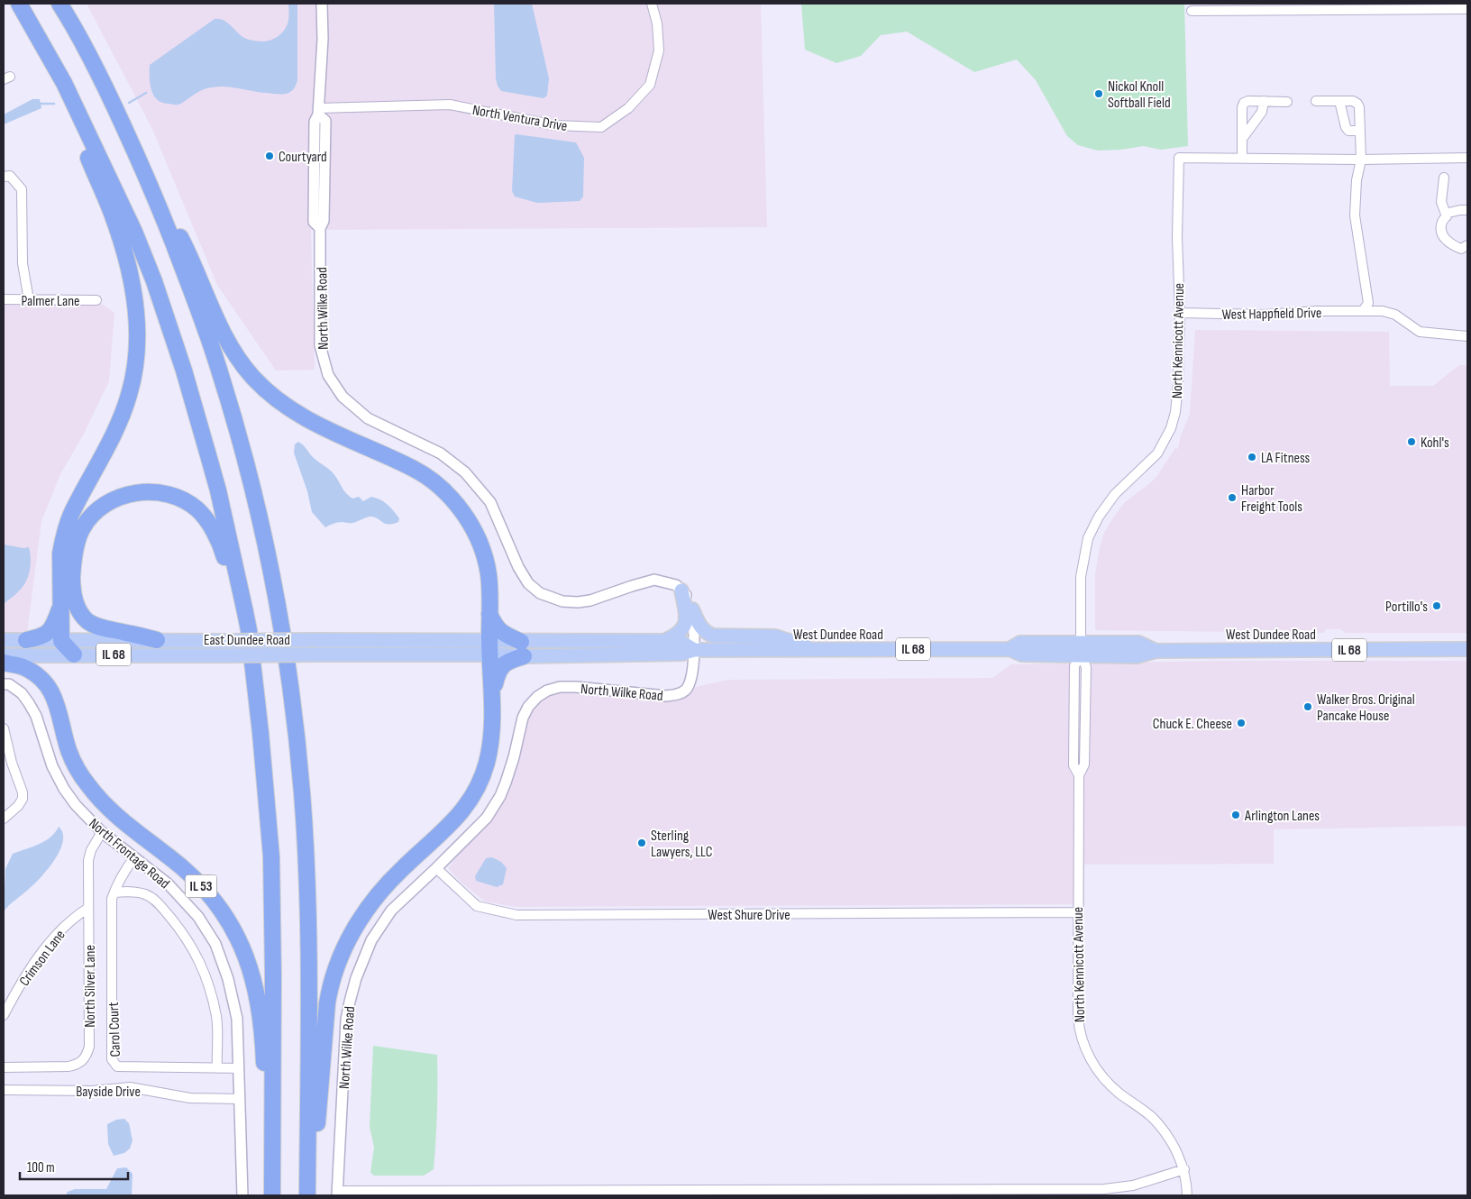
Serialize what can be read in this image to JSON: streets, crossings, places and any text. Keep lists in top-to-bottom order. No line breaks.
{"streets":{"highway":["IL 53"],"main road":["West Dundee Road","East Dundee Road","IL 68"],"street":["North Ventura Drive","Palmer Lane","North Wilke Road","West Happfield Drive","North Kennicott Avenue","North Frontage Road","West Shure Drive","Crimson Lane","North Silver Lane","Carol Court","Bayside Drive"]},"crossings":[["North Ventura Drive","North Wilke Road"],["North Wilke Road","West Dundee Road"],["North Wilke Road","West Shure Drive"],["West Happfield Drive","North Kennicott Avenue"],["North Kennicott Avenue","West Dundee Road"],["North Kennicott Avenue","West Shure Drive"],["West Dundee Road","East Dundee Road"],["North Frontage Road","North Silver Lane"],["North Frontage Road","Carol Court"],["North Frontage Road","Bayside Drive"],["Crimson Lane","North Silver Lane"]],"places":["Nickol Knoll Softball Field","Courtyard","Kohl's","LA Fitness","Harbor Freight Tools","Portillo's","Walker Bros. Original Pancake House","Chuck E. Cheese","Arlington Lanes","Sterling Lawyers, LLC"],"scale_bar":"100 m"}
